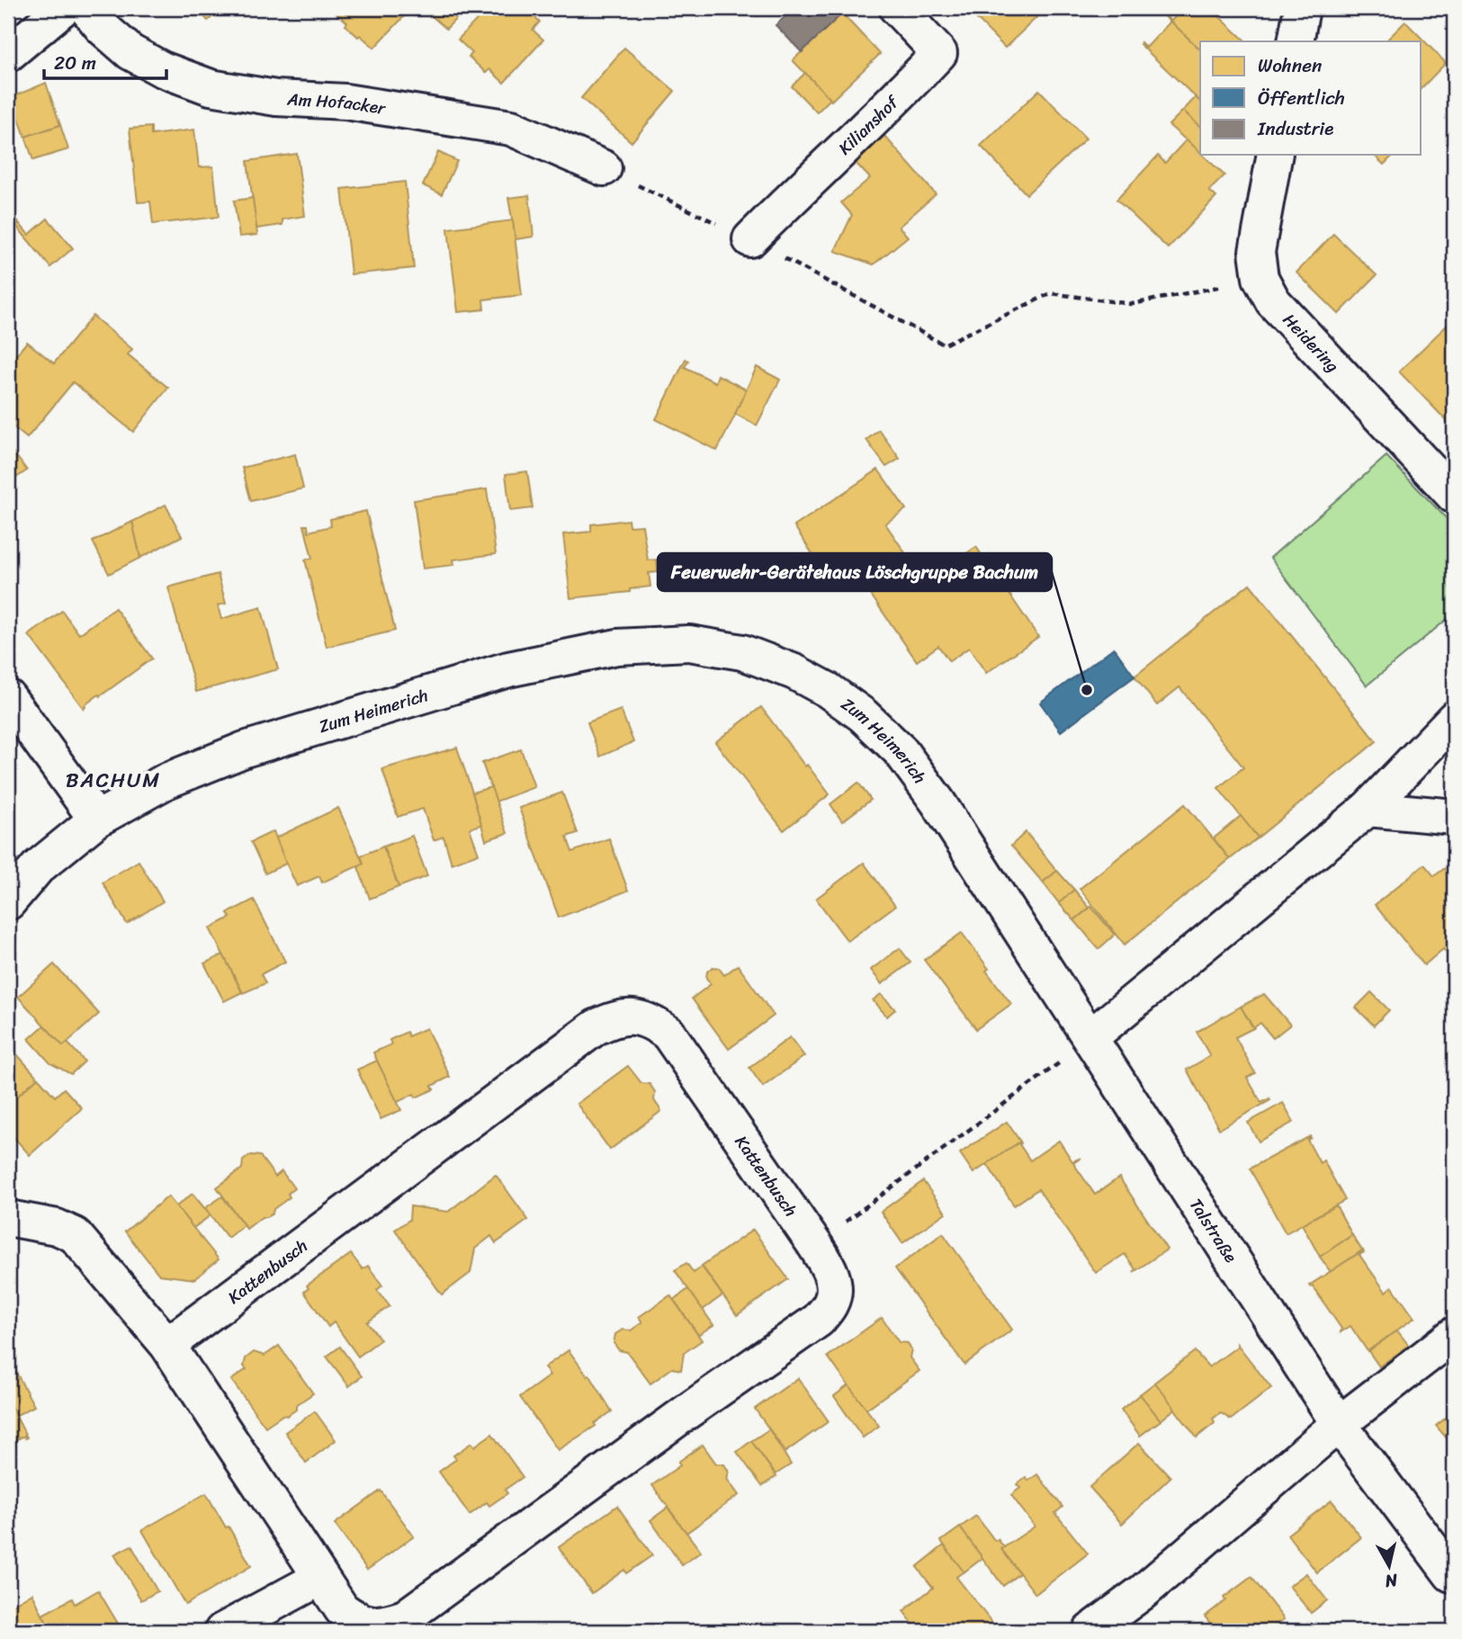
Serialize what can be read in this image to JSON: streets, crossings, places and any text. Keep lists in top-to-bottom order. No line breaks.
{"streets":{"street":["Am Hofacker","Kilianshof","Heidering","Zum Heimerich","Kattenbusch","Talstraße"]},"crossings":[["Zum Heimerich","Talstraße"]],"districts":["BACHUM"],"places":["Feuerwehr-Gerätehaus Löschgruppe Bachum"],"legend":["Wohnen","Öffentlich","Industrie"],"scale_bar":"20 m","north":"bottom"}
